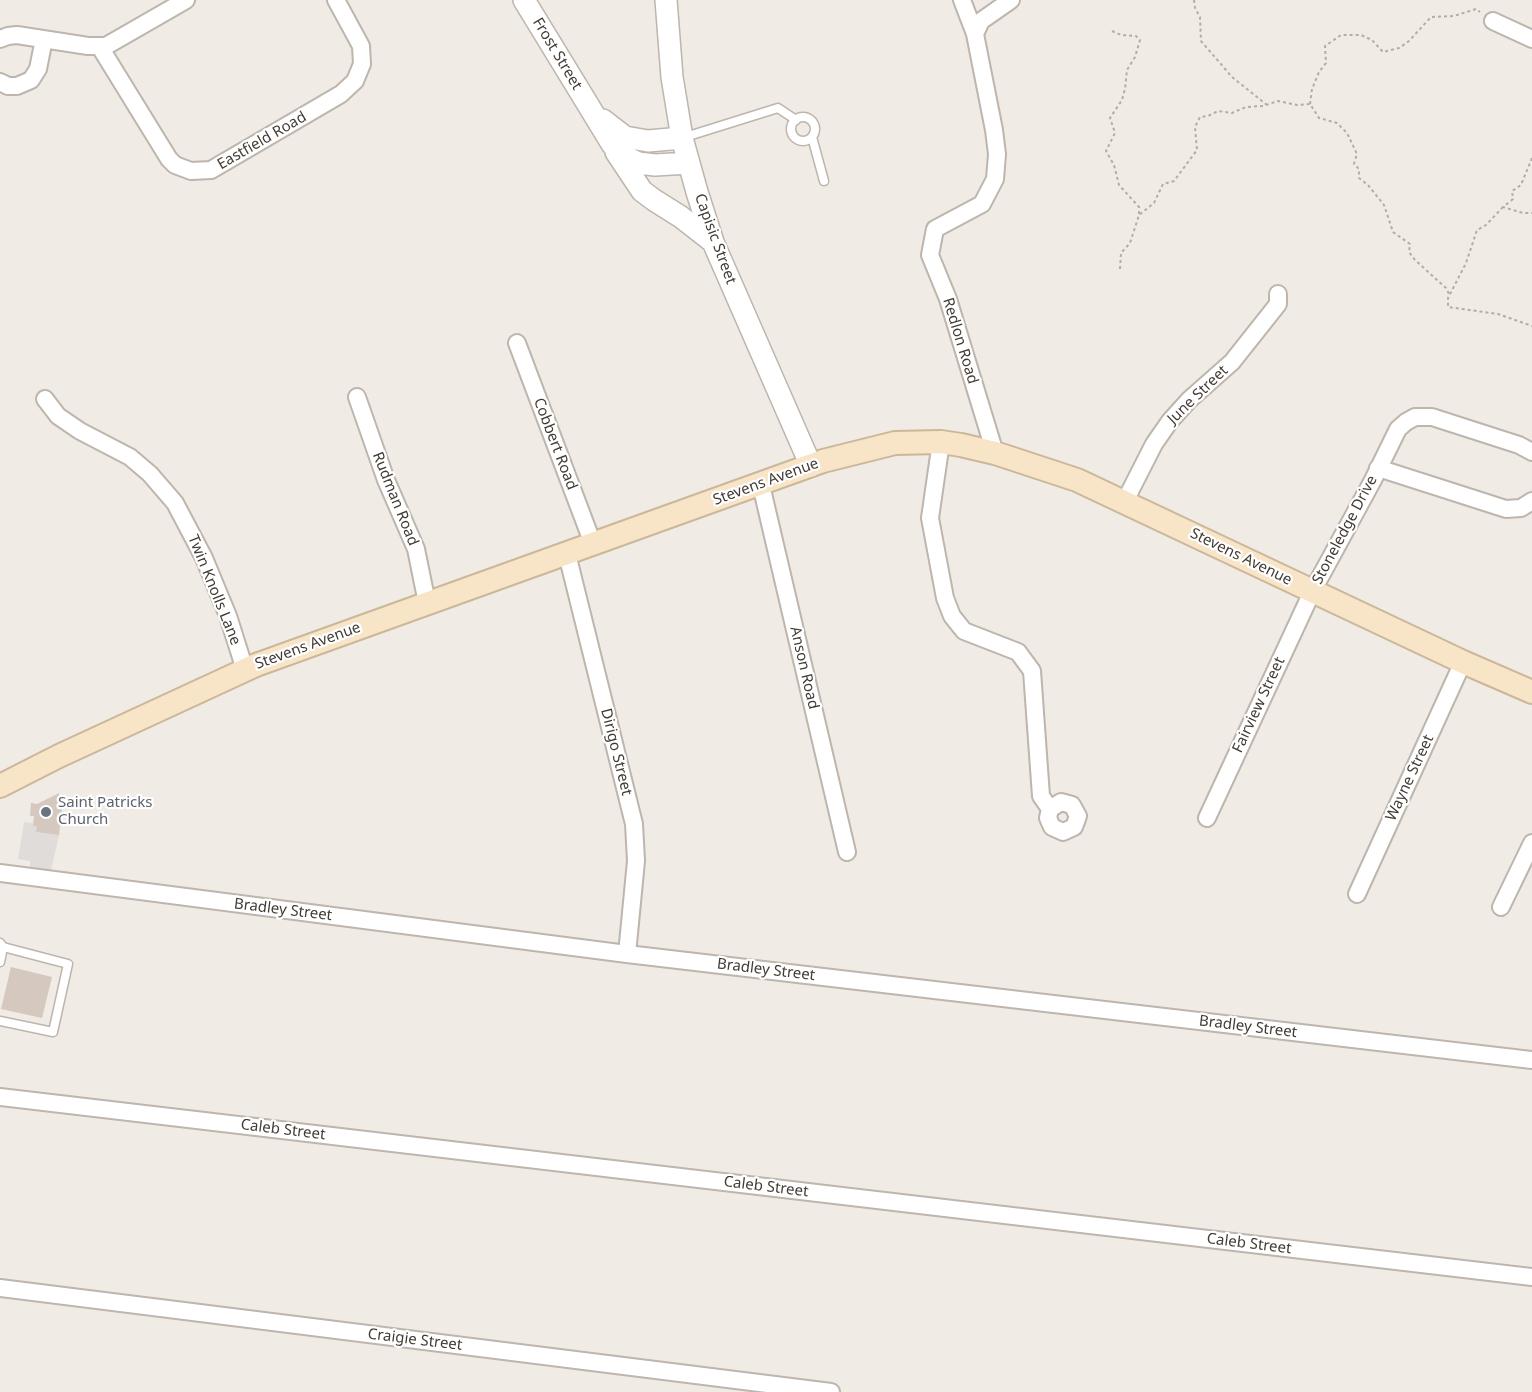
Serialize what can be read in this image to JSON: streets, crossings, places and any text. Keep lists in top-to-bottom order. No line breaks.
{"streets":{"main road":["Stevens Avenue"],"street":["Frost Street","Eastfield Road","Capisic Street","Redlon Road","June Street","Cobbert Road","Rudman Road","Stoneledge Drive","Twin Knolls Lane","Anson Road","Fairview Street","Dirigo Street","Wayne Street","Bradley Street","Caleb Street","Craigie Street"]},"crossings":[["Frost Street","Capisic Street"],["Capisic Street","Stevens Avenue"],["Redlon Road","Stevens Avenue"],["June Street","Stevens Avenue"],["Cobbert Road","Stevens Avenue"],["Stevens Avenue","Rudman Road"],["Stevens Avenue","Stoneledge Drive"],["Stevens Avenue","Twin Knolls Lane"],["Stevens Avenue","Anson Road"],["Stevens Avenue","Fairview Street"],["Stevens Avenue","Dirigo Street"],["Stevens Avenue","Wayne Street"],["Stoneledge Drive","Fairview Street"],["Dirigo Street","Bradley Street"]],"places":["Saint Patricks Church"]}
